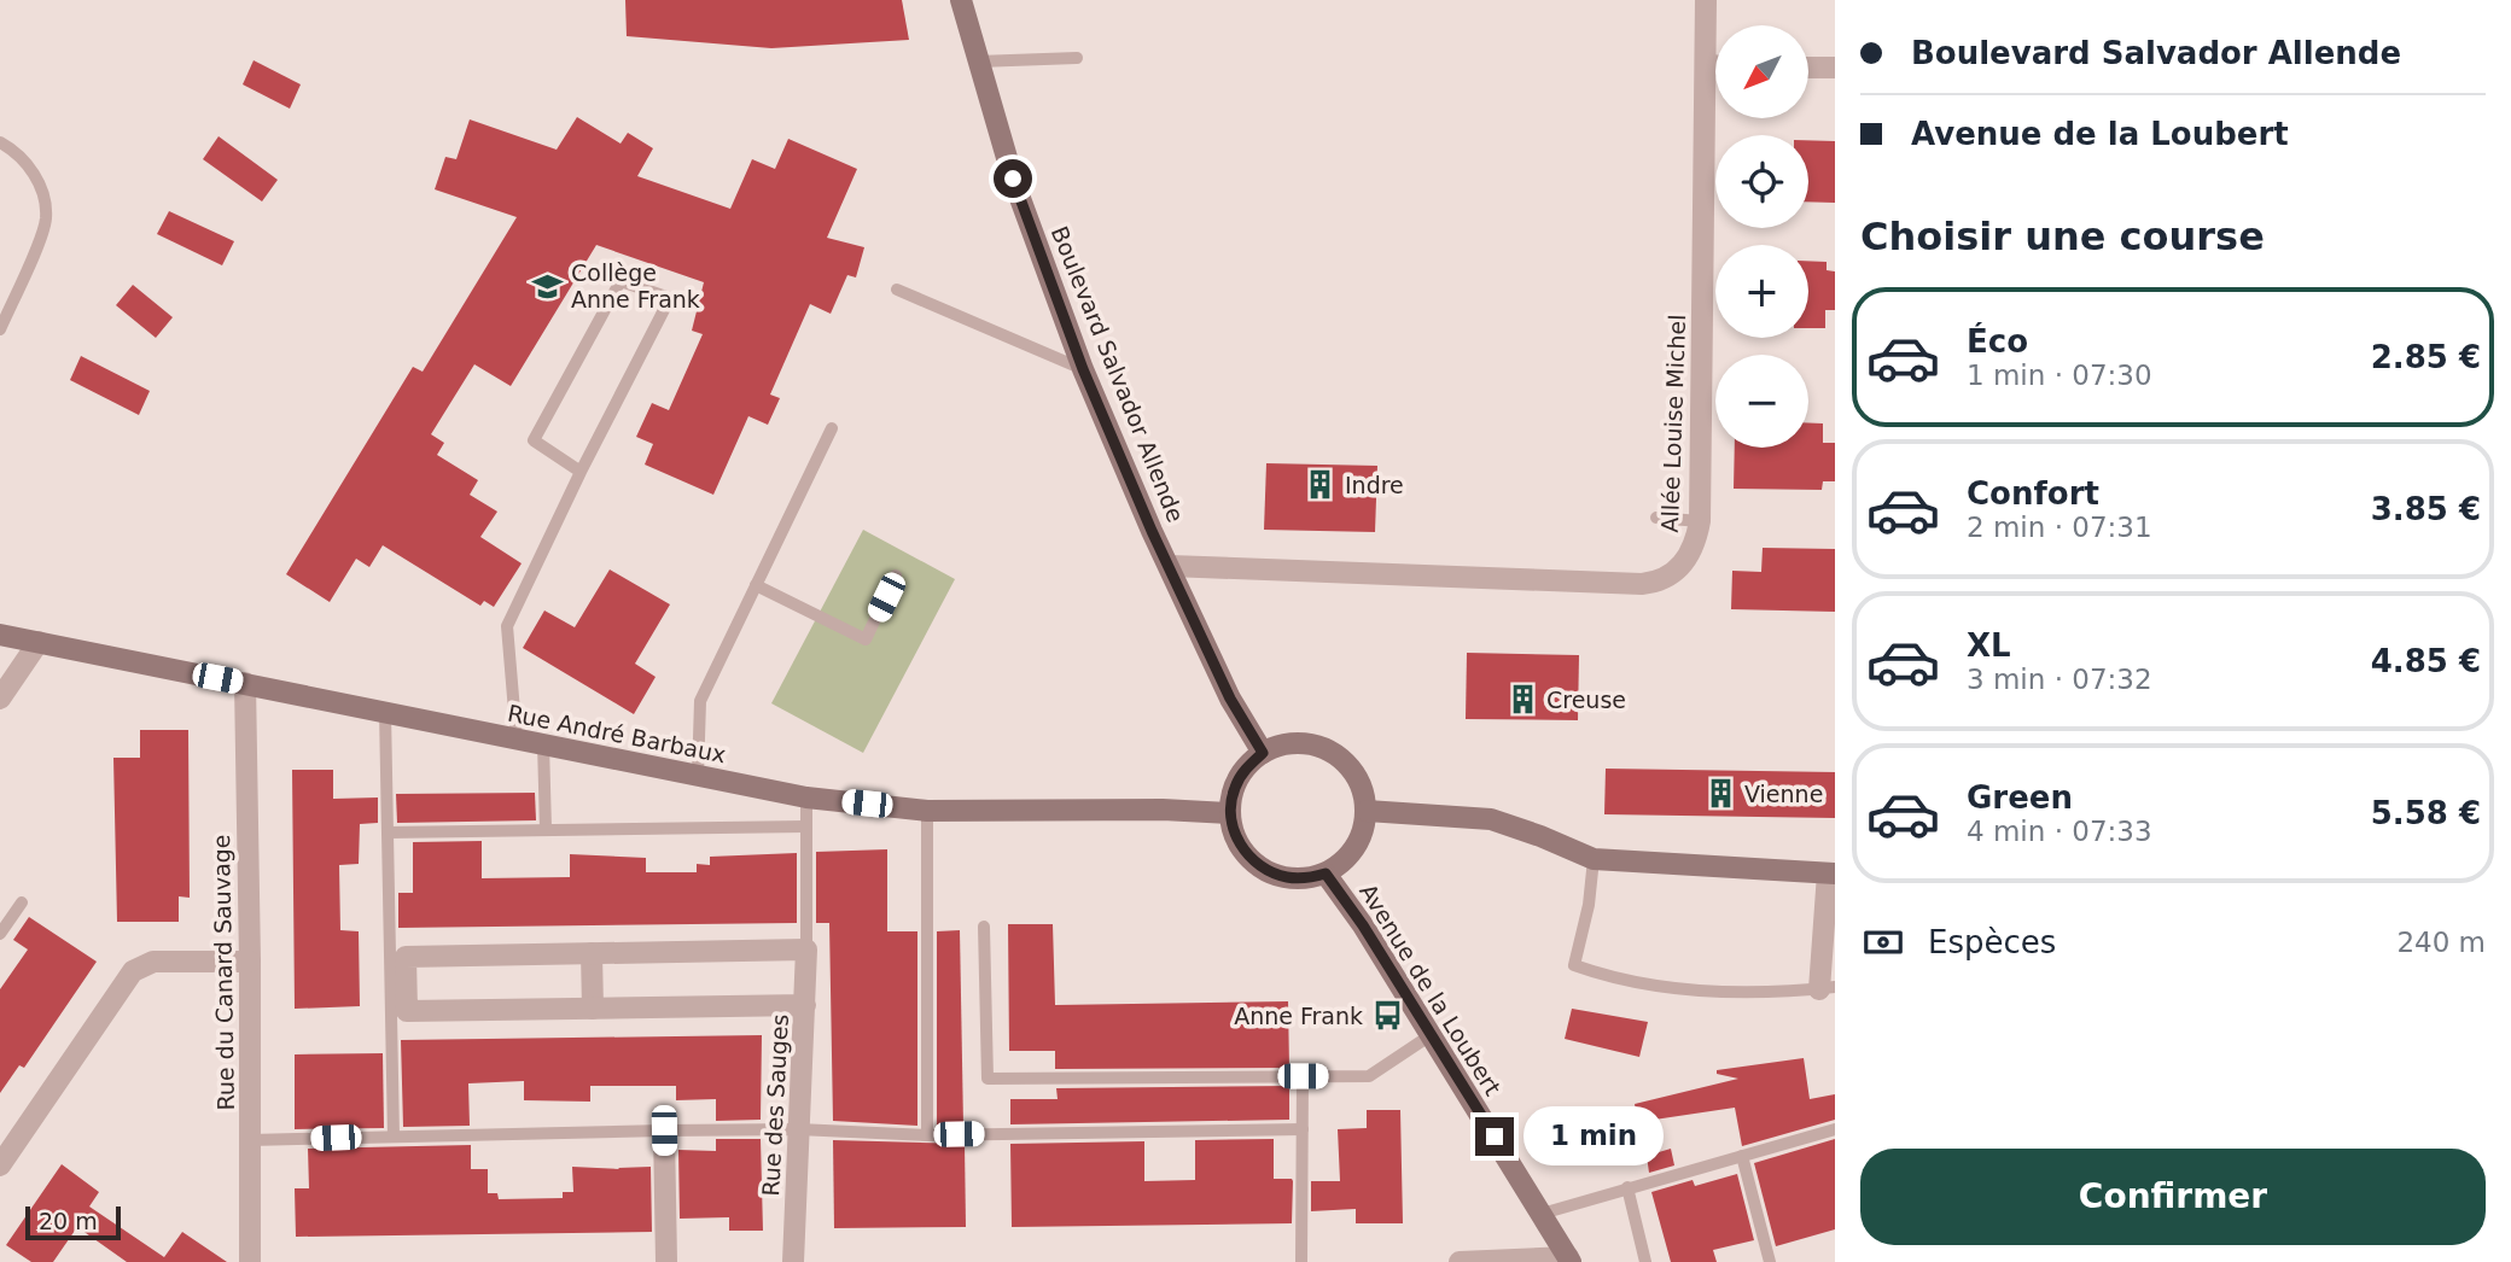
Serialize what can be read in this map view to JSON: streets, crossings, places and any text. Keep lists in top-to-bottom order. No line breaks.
{"streets":{"street":["Boulevard Salvador Allende","Allée Louise Michel","Rue André Barbaux","Rue du Canard Sauvage","Avenue de la Loubert","Rue des Sauges"]},"crossings":[["Boulevard Salvador Allende","Allée Louise Michel"],["Boulevard Salvador Allende","Rue André Barbaux"],["Boulevard Salvador Allende","Avenue de la Loubert"],["Rue André Barbaux","Rue du Canard Sauvage"],["Rue André Barbaux","Avenue de la Loubert"]],"places":{"school or university":["Collège Anne Frank"],"building":["Indre","Creuse","Vienne"],"bus stop":["Anne Frank"]},"scale_bar":"20 m","north":"bottom left","page":{"banner":["Boulevard Salvador Allende","Avenue de la Loubert"],"map_buttons":["+","−"],"heading":"Choisir une course","list":[{"name":"Éco","note":"1 min · 07:30","value":"2.85 €"},{"name":"Confort","note":"2 min · 07:31","value":"3.85 €"},{"name":"XL","note":"3 min · 07:32","value":"4.85 €"},{"name":"Green","note":"4 min · 07:33","value":"5.58 €"}],"pay":["Espèces","240 m"],"bubble":"1 min","buttons":"Confirmer","scale":"20 m"}}
